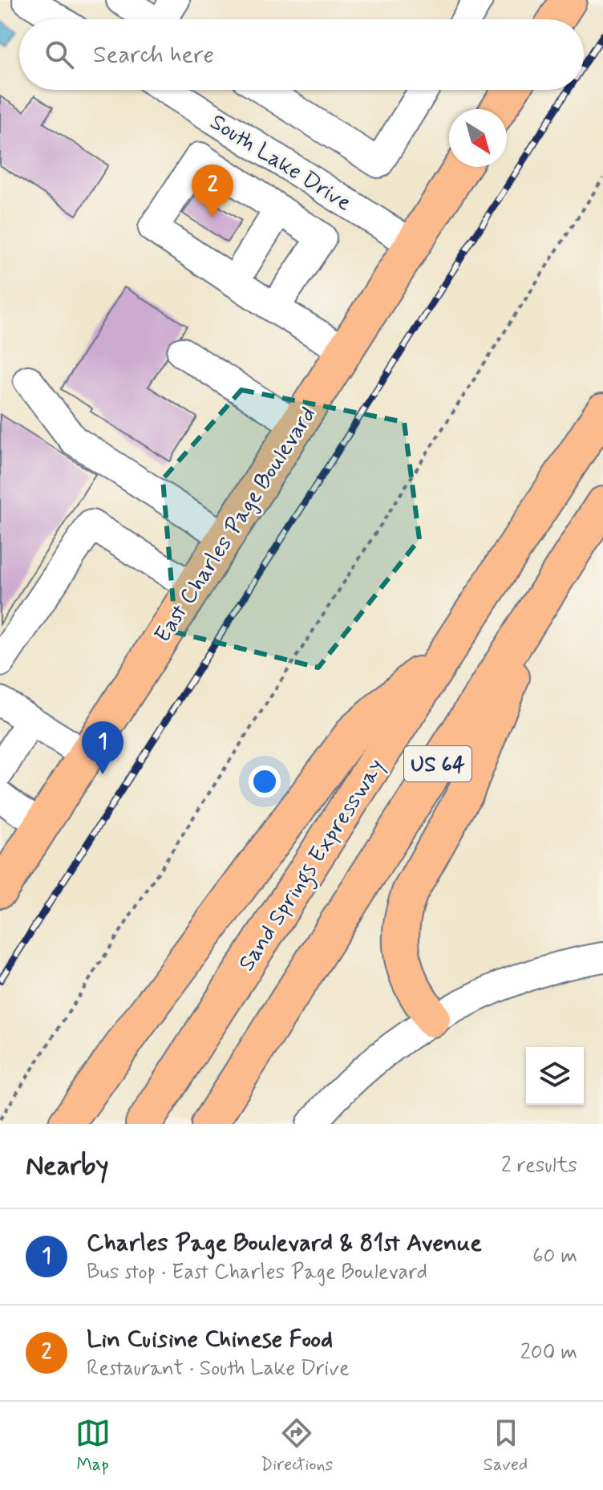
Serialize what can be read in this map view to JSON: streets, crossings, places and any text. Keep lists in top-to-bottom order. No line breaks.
{"streets":{"main road":["East Charles Page Boulevard","US 64","Sand Springs Expressway"],"street":["South Lake Drive"]},"crossings":[["South Lake Drive","East Charles Page Boulevard"]],"north":"bottom right","page":{"search":"Search here","pins":["2","1"],"heading":["Nearby","2 results"],"list":[{"mark":"1","name":"Charles Page Boulevard & 81st Avenue","note":"Bus stop · East Charles Page Boulevard","value":"60 m"},{"mark":"2","name":"Lin Cuisine Chinese Food","note":"Restaurant · South Lake Drive","value":"200 m"}],"nav":["Map","Directions","Saved"]}}
